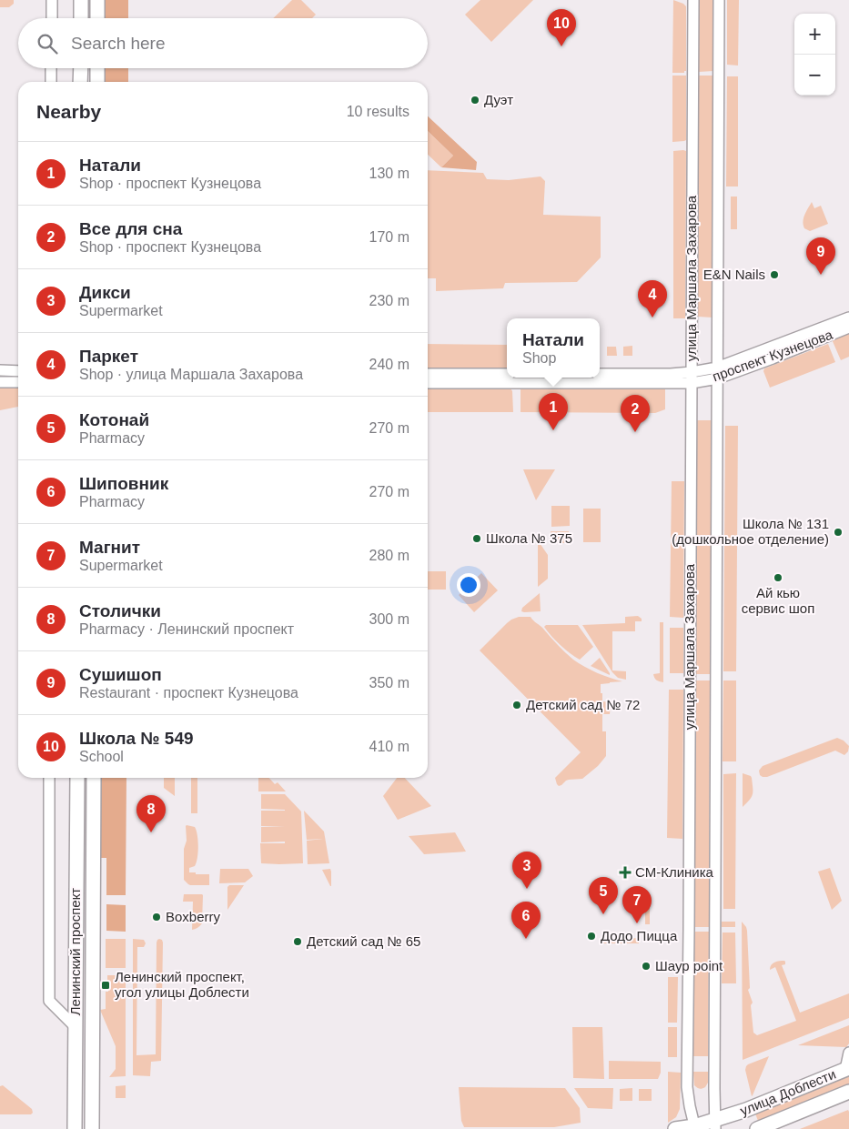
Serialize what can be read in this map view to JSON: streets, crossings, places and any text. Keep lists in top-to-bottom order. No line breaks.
{"streets":{"main road":["Ленинский проспект","улица Доблести"],"street":["улица Маршала Захарова","проспект Кузнецова"]},"crossings":[["улица Маршала Захарова","проспект Кузнецова"],["улица Маршала Захарова","улица Доблести"]],"places":{"other":["Дуэт","E&N Nails","Школа № 131 (дошкольное отделение)","Школа № 375","Ай кью сервис шоп","Детский сад № 72","Boxberry","Додо Пицца","Детский сад № 65","Шаур point"],"health":["СМ-Клиника"],"transit":["Ленинский проспект, угол улицы Доблести"]},"page":{"pins":["10","9","4","1","2","8","3","5","7","6"],"map_buttons":["+","−"],"search":"Search here","heading":["Nearby","10 results"],"list":[{"mark":"1","name":"Натали","note":"Shop · проспект Кузнецова","value":"130 m"},{"mark":"2","name":"Все для сна","note":"Shop · проспект Кузнецова","value":"170 m"},{"mark":"3","name":"Дикси","note":"Supermarket","value":"230 m"},{"mark":"4","name":"Паркет","note":"Shop · улица Маршала Захарова","value":"240 m"},{"mark":"5","name":"Котонай","note":"Pharmacy","value":"270 m"},{"mark":"6","name":"Шиповник","note":"Pharmacy","value":"270 m"},{"mark":"7","name":"Магнит","note":"Supermarket","value":"280 m"},{"mark":"8","name":"Столички","note":"Pharmacy · Ленинский проспект","value":"300 m"},{"mark":"9","name":"Сушишоп","note":"Restaurant · проспект Кузнецова","value":"350 m"},{"mark":"10","name":"Школа № 549","note":"School","value":"410 m"}],"popup":["Натали","Shop"]}}
